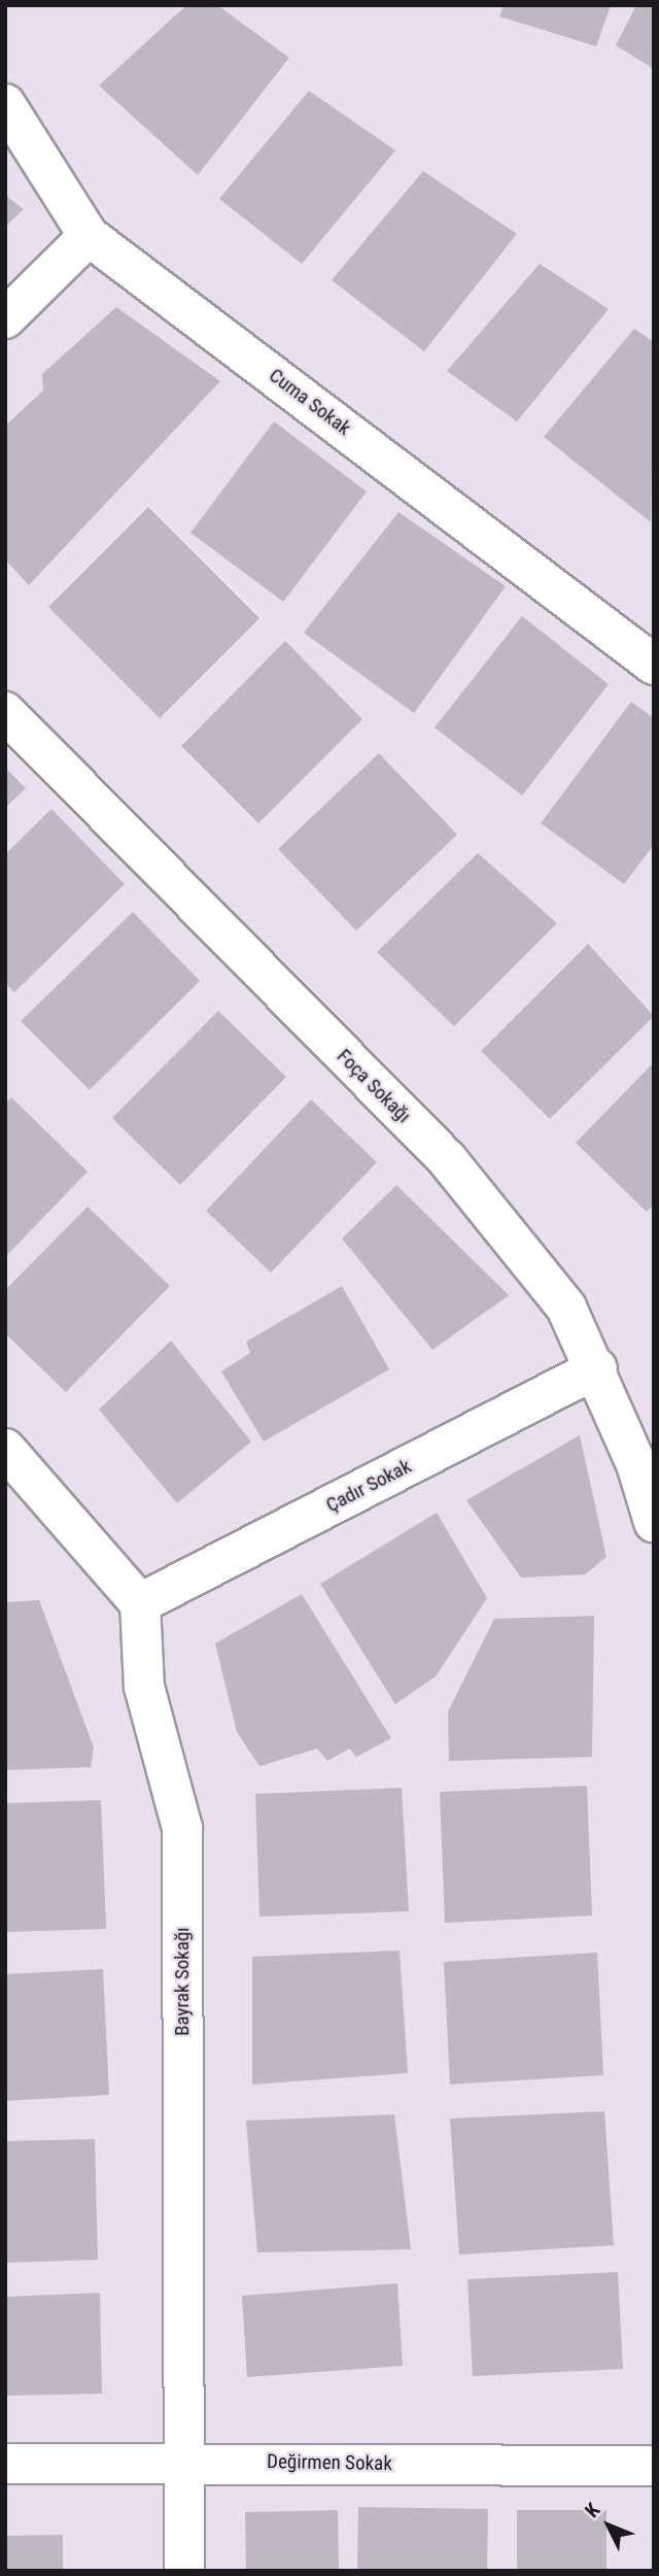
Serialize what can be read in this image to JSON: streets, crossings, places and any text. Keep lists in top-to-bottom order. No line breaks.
{"streets":{"street":["Cuma Sokak","Foça Sokağı","Çadır Sokak","Bayrak Sokağı","Değirmen Sokak"]},"crossings":[["Foça Sokağı","Çadır Sokak"],["Çadır Sokak","Bayrak Sokağı"],["Bayrak Sokağı","Değirmen Sokak"]],"north":"top left"}
